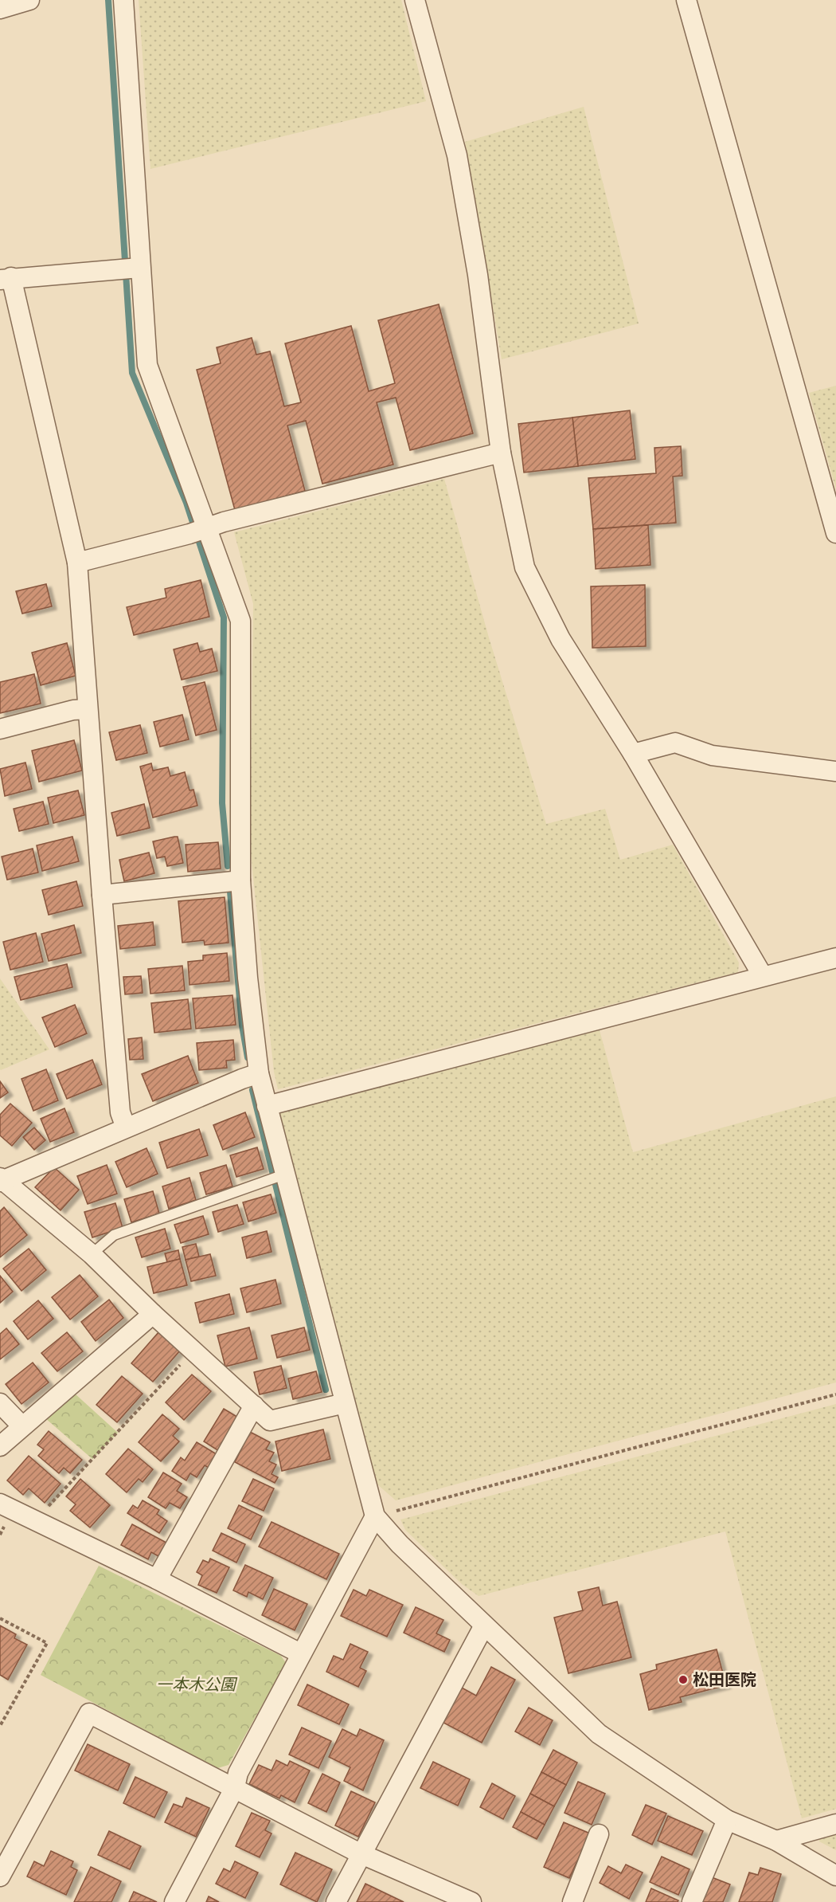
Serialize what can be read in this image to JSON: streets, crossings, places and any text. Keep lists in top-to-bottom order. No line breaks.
{"parks":["一本木公園"],"places":["松田医院"]}
